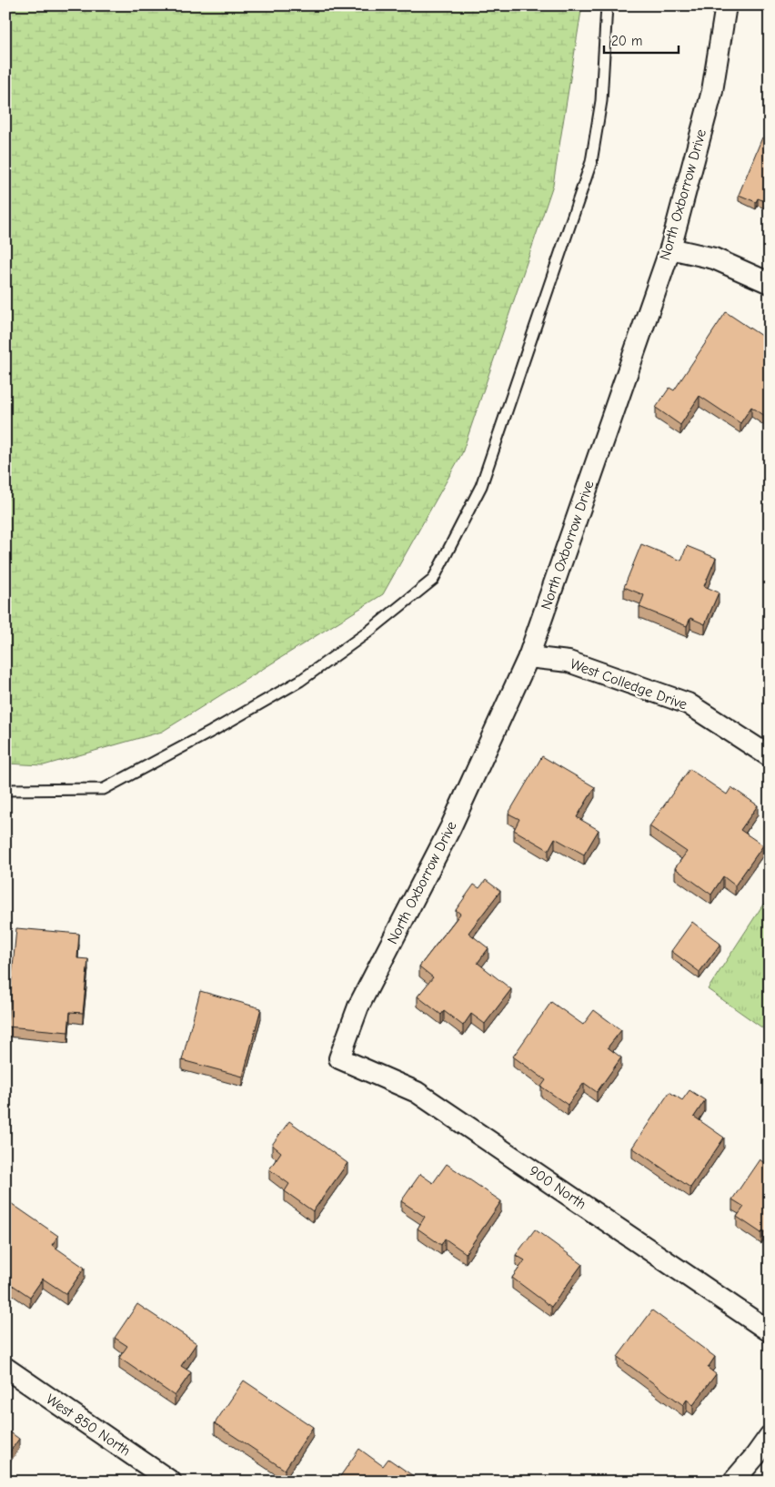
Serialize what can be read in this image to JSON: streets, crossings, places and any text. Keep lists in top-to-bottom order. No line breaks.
{"streets":{"street":["North Oxborrow Drive","West Colledge Drive","900 North","West 850 North"]},"crossings":[["North Oxborrow Drive","West Colledge Drive"],["North Oxborrow Drive","900 North"]],"scale_bar":"20 m"}
